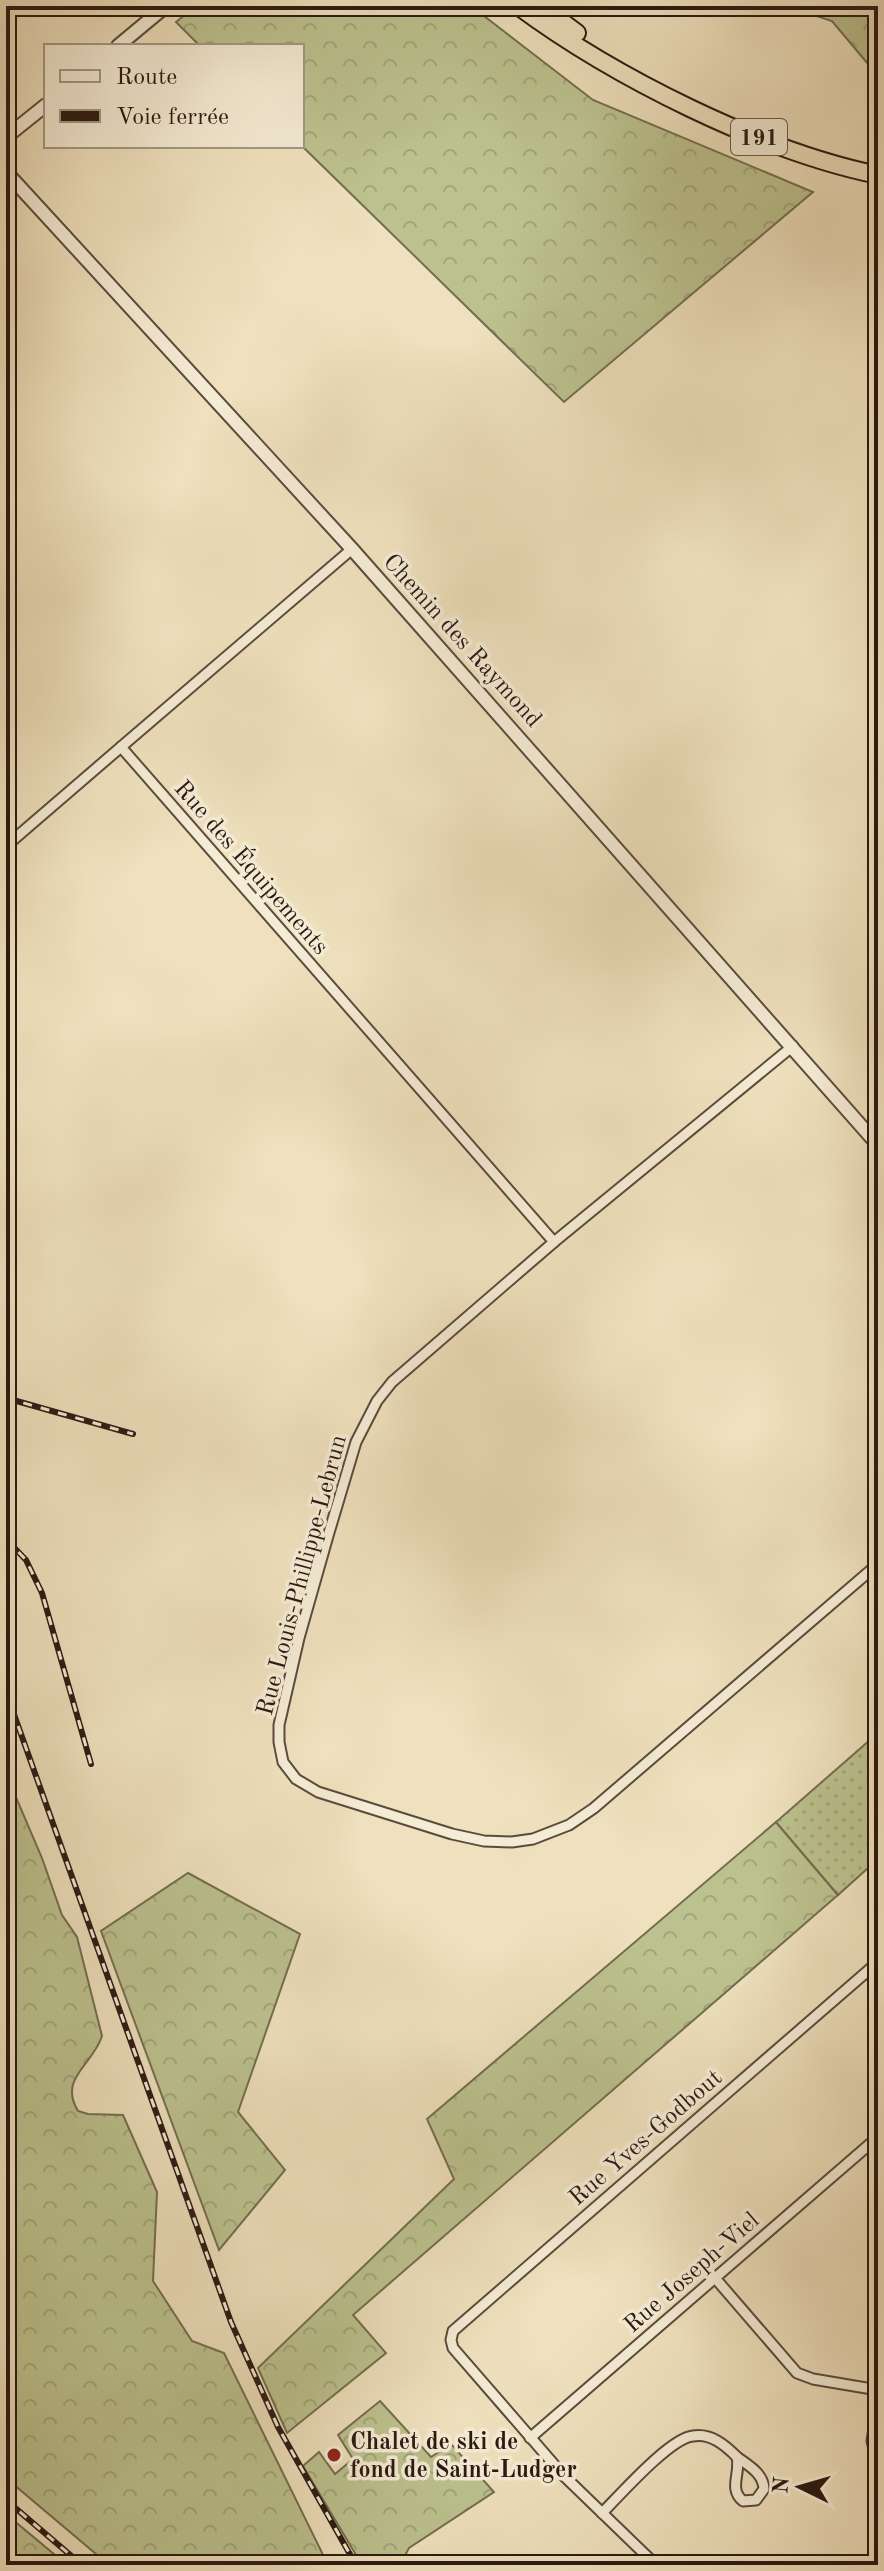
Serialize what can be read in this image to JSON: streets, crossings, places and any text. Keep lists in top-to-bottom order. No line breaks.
{"streets":{"highway":["191"],"street":["Chemin des Raymond","Rue des Équipements","Rue Louis-Phillippe-Lebrun","Rue Yves-Godbout","Rue Joseph-Viel"]},"crossings":[["Chemin des Raymond","Rue Louis-Phillippe-Lebrun"],["Rue des Équipements","Rue Louis-Phillippe-Lebrun"],["Rue Yves-Godbout","Rue Joseph-Viel"]],"places":["Chalet de ski de fond de Saint-Ludger"],"legend":["Route","Voie ferrée"],"north":"left"}
